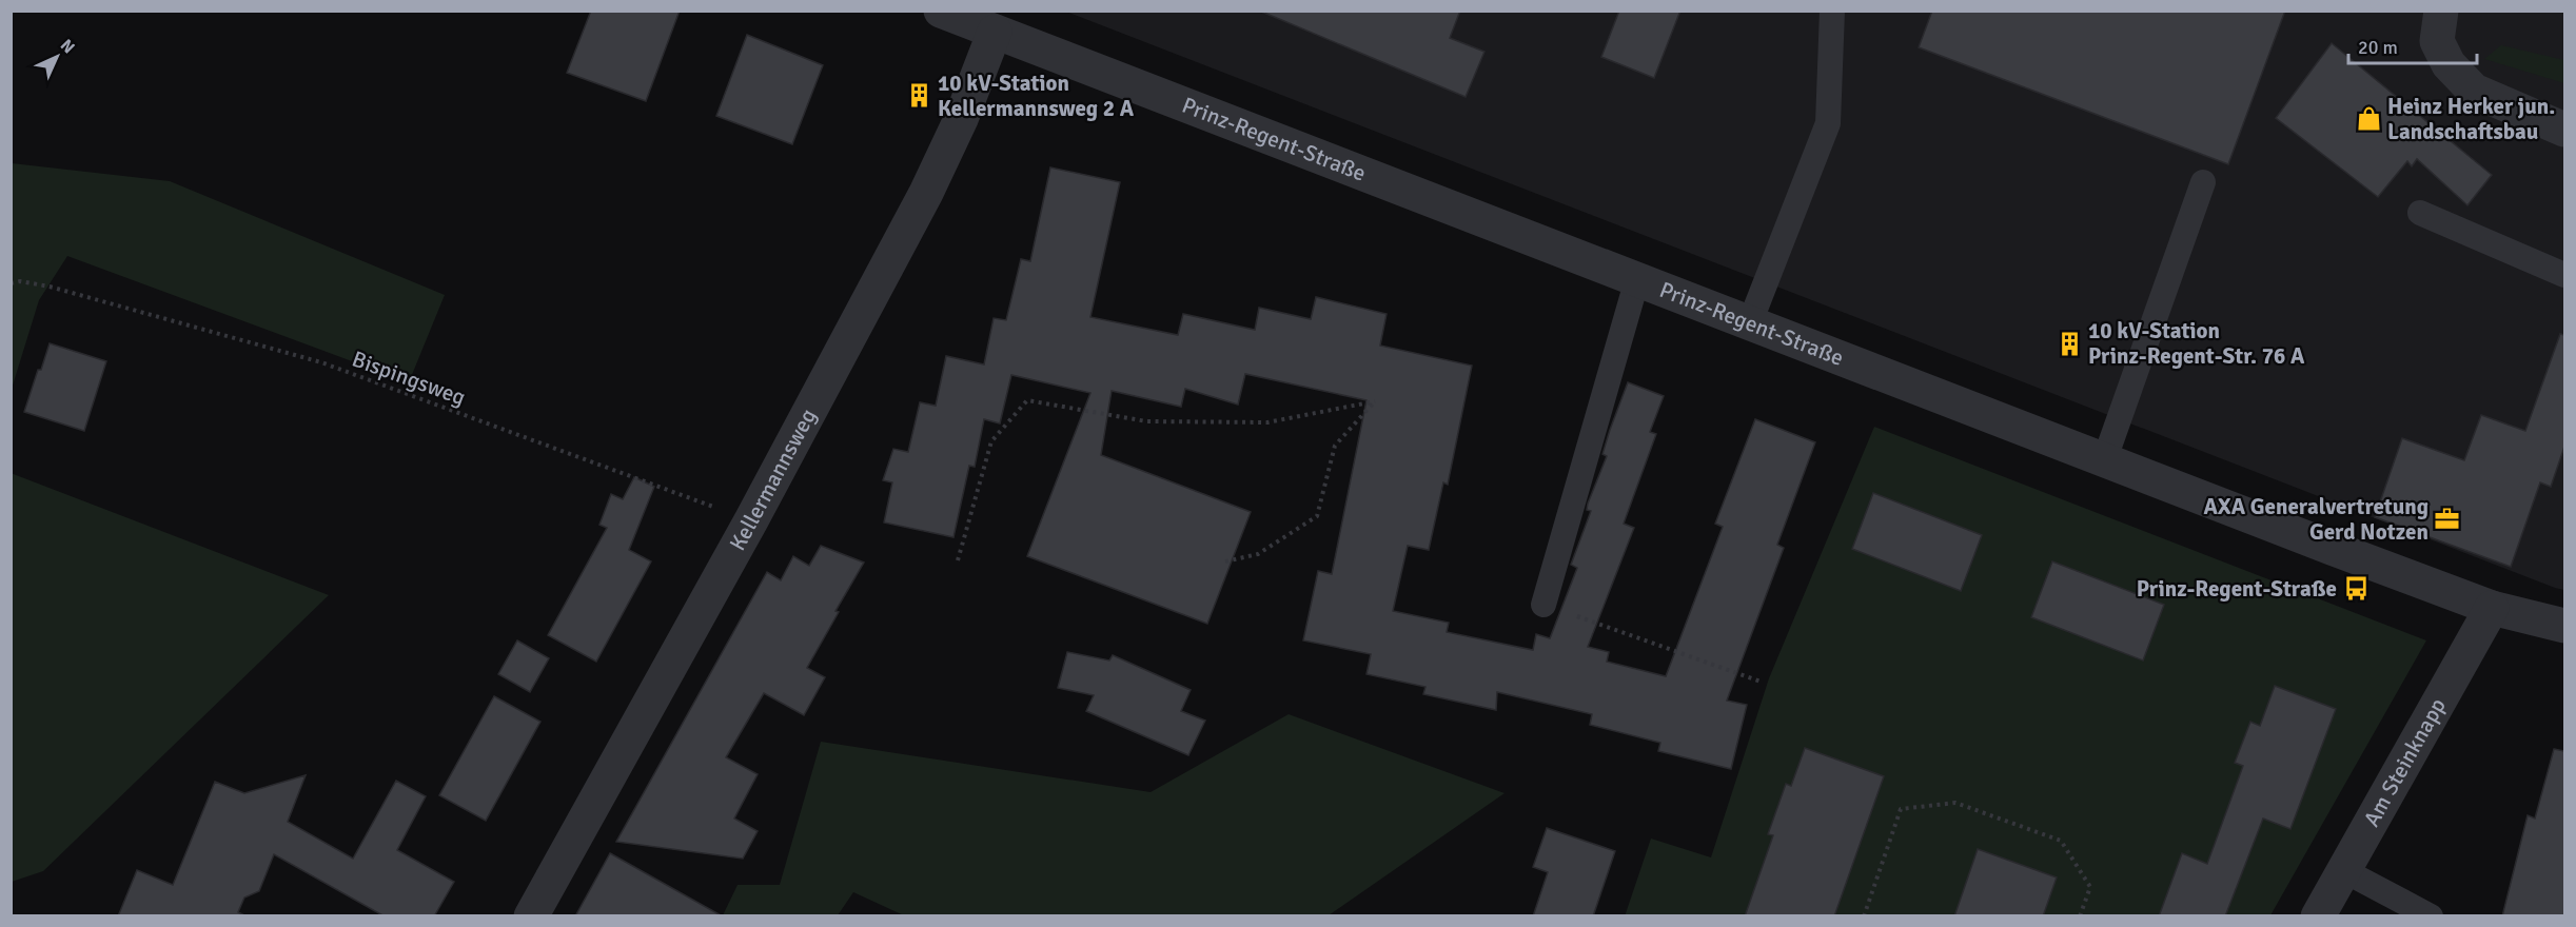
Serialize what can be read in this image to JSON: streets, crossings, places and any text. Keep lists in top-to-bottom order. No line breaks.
{"streets":{"street":["Prinz-Regent-Straße","Kellermannsweg","Am Steinknapp"],"path":["Bispingsweg"]},"crossings":[["Prinz-Regent-Straße","Kellermannsweg"],["Prinz-Regent-Straße","Am Steinknapp"],["Bispingsweg","Kellermannsweg"]],"places":{"building":["10 kV-Station Kellermannsweg 2 A","10 kV-Station Prinz-Regent-Str. 76 A"],"shop":["Heinz Herker jun. Landschaftsbau"],"office":["AXA Generalvertretung Gerd Notzen"],"bus stop":["Prinz-Regent-Straße"]},"scale_bar":"20 m","north":"top right"}
